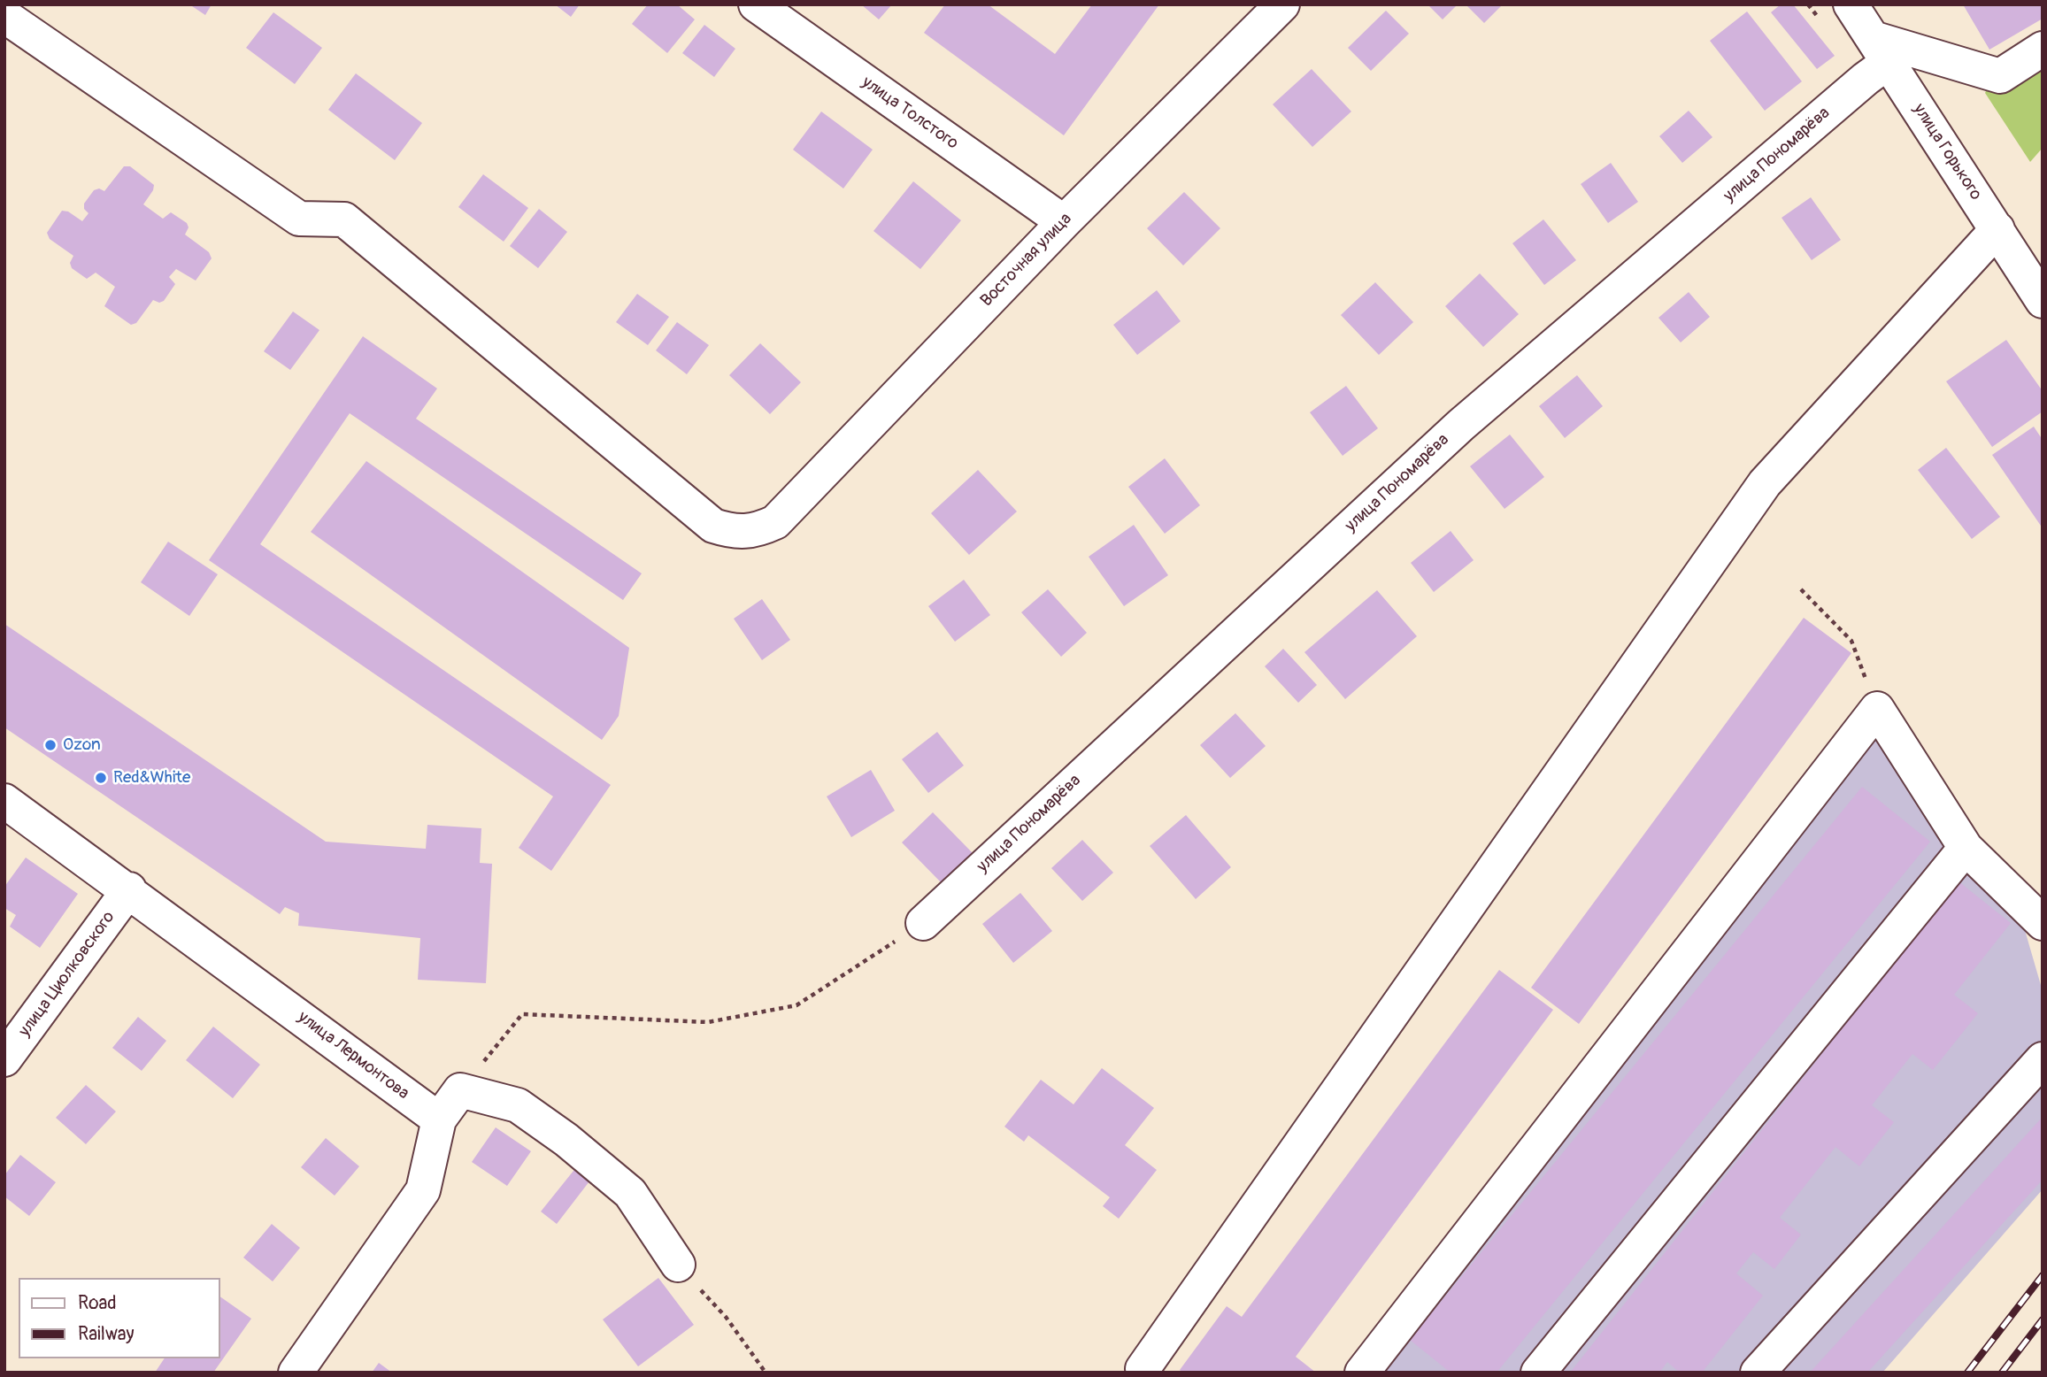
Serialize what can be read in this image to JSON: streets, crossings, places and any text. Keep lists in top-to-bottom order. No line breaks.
{"streets":{"street":["улица Толстого","улица Горького","улица Пономарёва","Восточная улица","улица Циолковского","улица Лермонтова"]},"crossings":[["улица Толстого","Восточная улица"],["улица Горького","улица Пономарёва"],["улица Циолковского","улица Лермонтова"]],"places":["Ozon","Red&White"],"legend":["Road","Railway"]}
